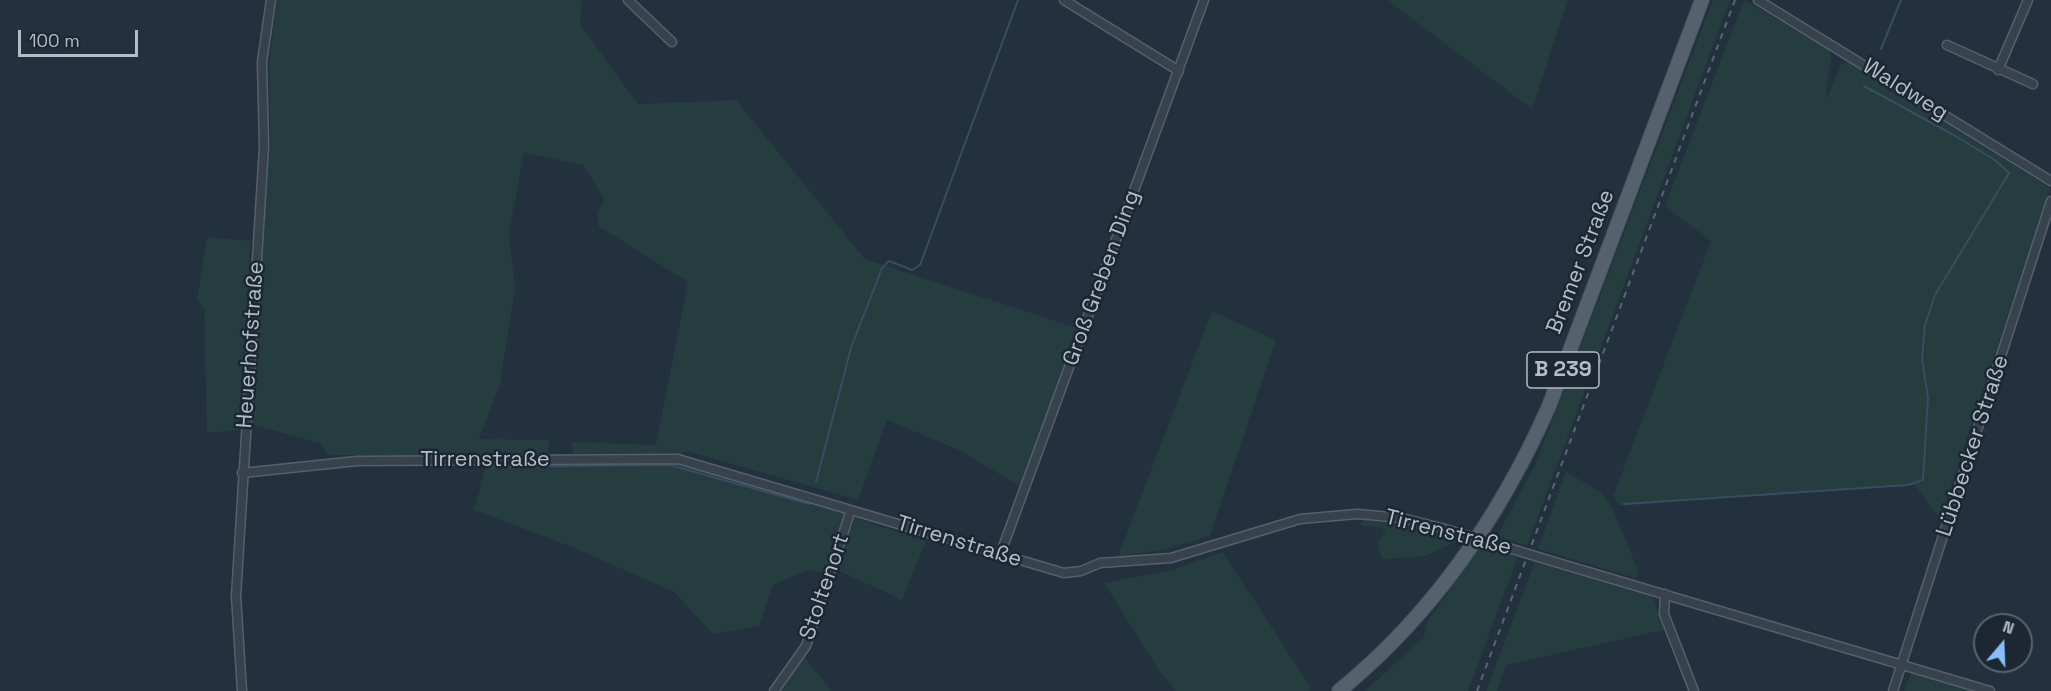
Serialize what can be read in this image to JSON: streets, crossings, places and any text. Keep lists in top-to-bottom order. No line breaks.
{"streets":{"main road":["Bremer Straße","B 239"],"street":["Waldweg","Groß Greben Ding","Heuerhofstraße","Lübbecker Straße","Tirrenstraße","Stoltenort"]},"crossings":[["Groß Greben Ding","Tirrenstraße"],["Heuerhofstraße","Tirrenstraße"],["Lübbecker Straße","Tirrenstraße"],["Tirrenstraße","Stoltenort"]],"scale_bar":"100 m","north":"top"}
